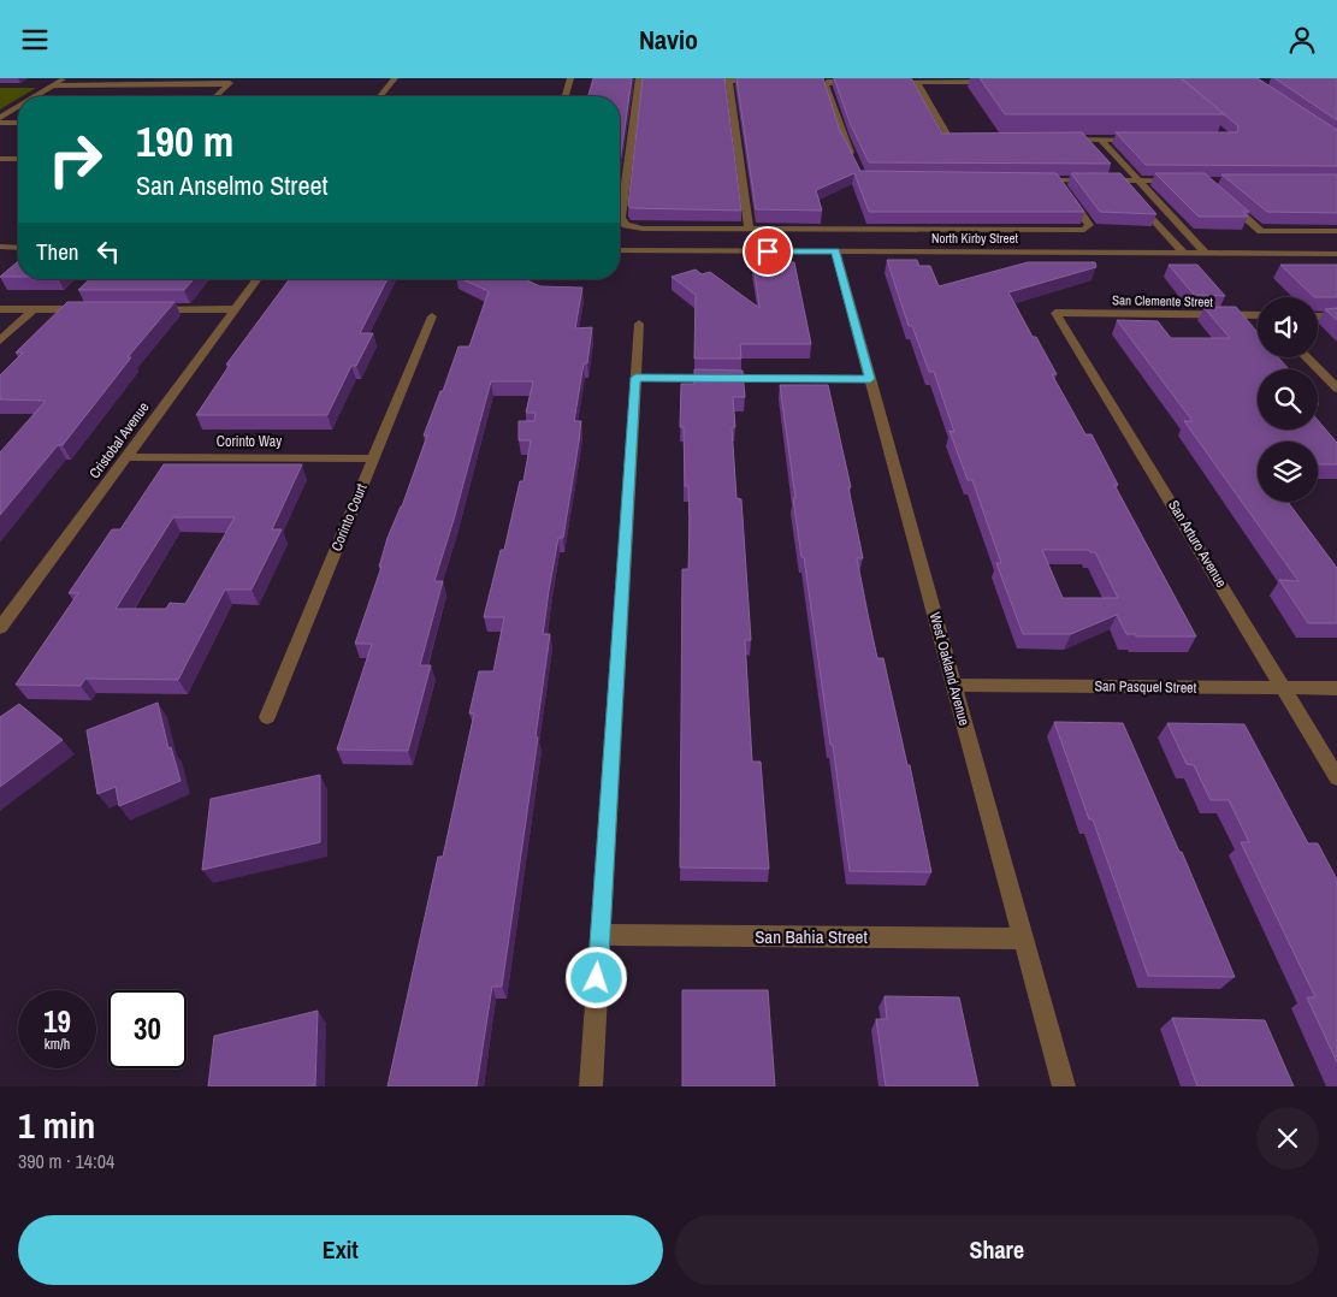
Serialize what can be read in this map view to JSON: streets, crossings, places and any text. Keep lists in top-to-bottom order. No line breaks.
{"streets":{"street":["North Kirby Street","San Clemente Street","Cristobal Avenue","Corinto Way","Corinto Court","San Arturo Avenue","West Oakland Avenue","San Pasquel Street","San Bahia Street"]},"crossings":[["North Kirby Street","West Oakland Avenue"],["San Clemente Street","San Arturo Avenue"],["Cristobal Avenue","Corinto Way"],["Corinto Way","Corinto Court"],["San Arturo Avenue","San Pasquel Street"],["West Oakland Avenue","San Pasquel Street"],["West Oakland Avenue","San Bahia Street"]],"page":{"header":"Navio","turn":["190 m","San Anselmo Street"],"then":"Then","speed":"19 km/h","limit":"30","heading":["1 min","390 m · 14:04"],"buttons":["Exit","Share"]}}
